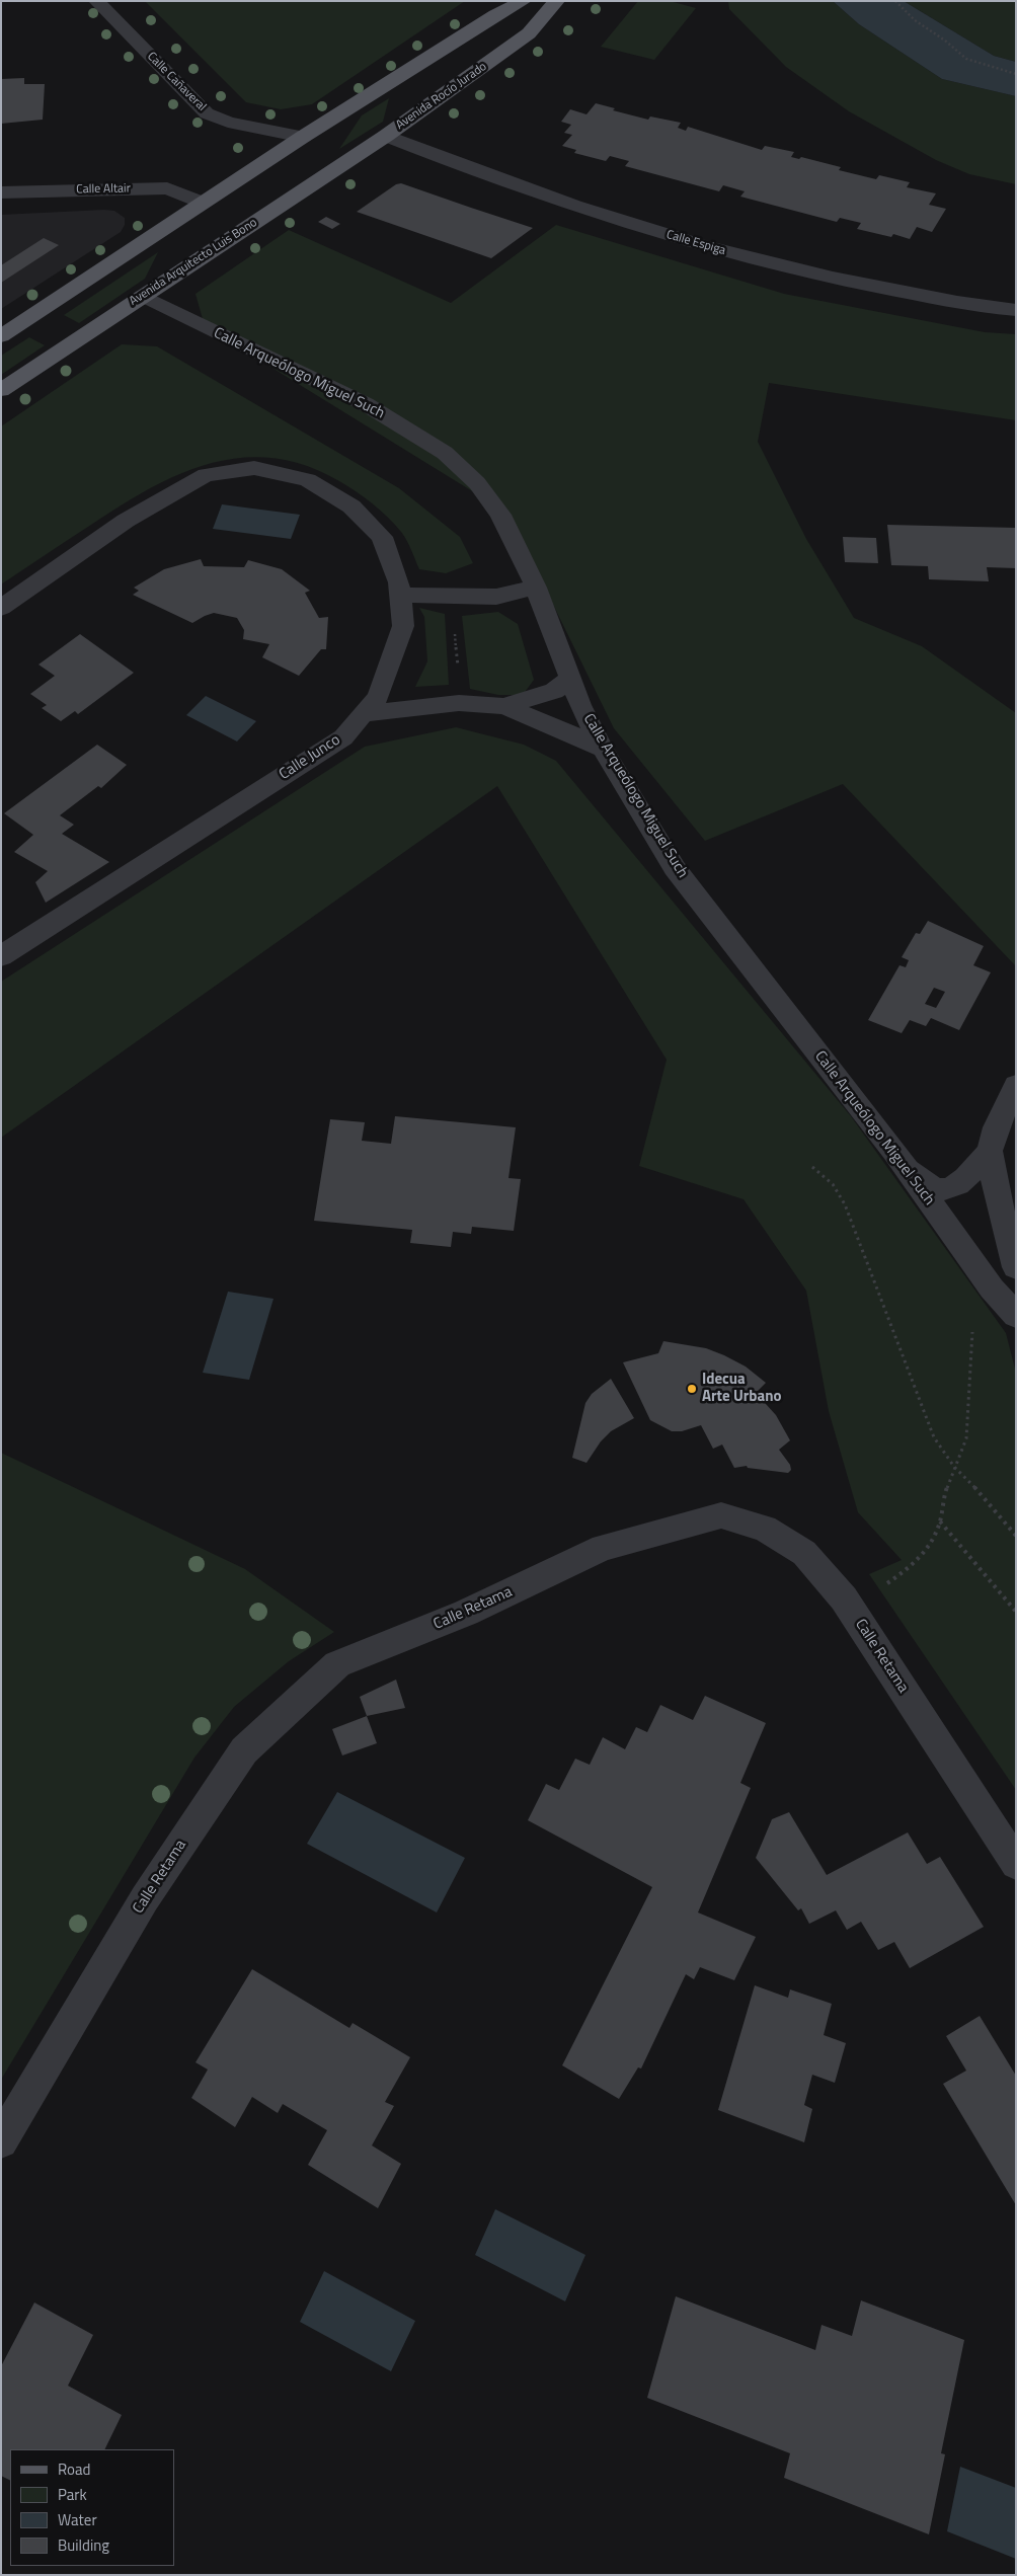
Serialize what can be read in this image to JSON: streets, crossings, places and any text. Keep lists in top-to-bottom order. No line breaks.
{"streets":{"main road":["Avenida Rocío Jurado","Avenida Arquitecto Luis Bono"],"street":["Calle Cañaveral","Calle Altair","Calle Espiga","Calle Arqueólogo Miguel Such","Calle Junco","Calle Retama"]},"crossings":[["Avenida Rocío Jurado","Calle Espiga"],["Avenida Rocío Jurado","Avenida Arquitecto Luis Bono"],["Calle Espiga","Avenida Arquitecto Luis Bono"],["Avenida Arquitecto Luis Bono","Calle Arqueólogo Miguel Such"]],"places":["Idecua Arte Urbano"],"legend":["Road","Park","Water","Building"]}
